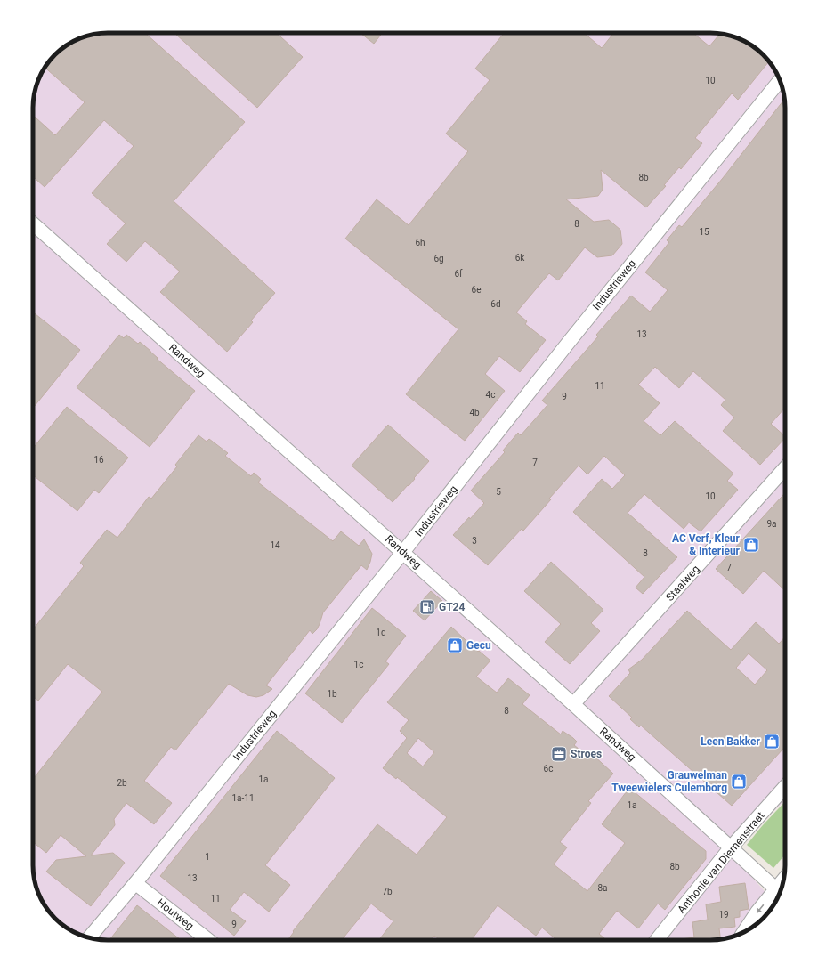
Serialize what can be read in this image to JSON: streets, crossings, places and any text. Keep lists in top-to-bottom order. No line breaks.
{"streets":{"street":["Industrieweg","Randweg","Staalweg","Anthonie van Diemenstraat","Houtweg"]},"crossings":[["Industrieweg","Randweg"],["Industrieweg","Houtweg"],["Randweg","Staalweg"],["Randweg","Anthonie van Diemenstraat"]],"places":{"shop":["AC Verf, Kleur & Interieur","Gecu","Leen Bakker","Grauwelman Tweewielers Culemborg"],"fuel station":["GT24"],"office":["Stroes"]},"house_numbers":["10","8b","8","15","6h","6k","6g","6f","6e","6d","13","11","4c","9","4b","16","7","5","10","9a","3","14","8","7","1d","1c","1b","8","6c","1a","2b","1a-11","1a","1","8b","13","8a","7b","11","19","9"]}
